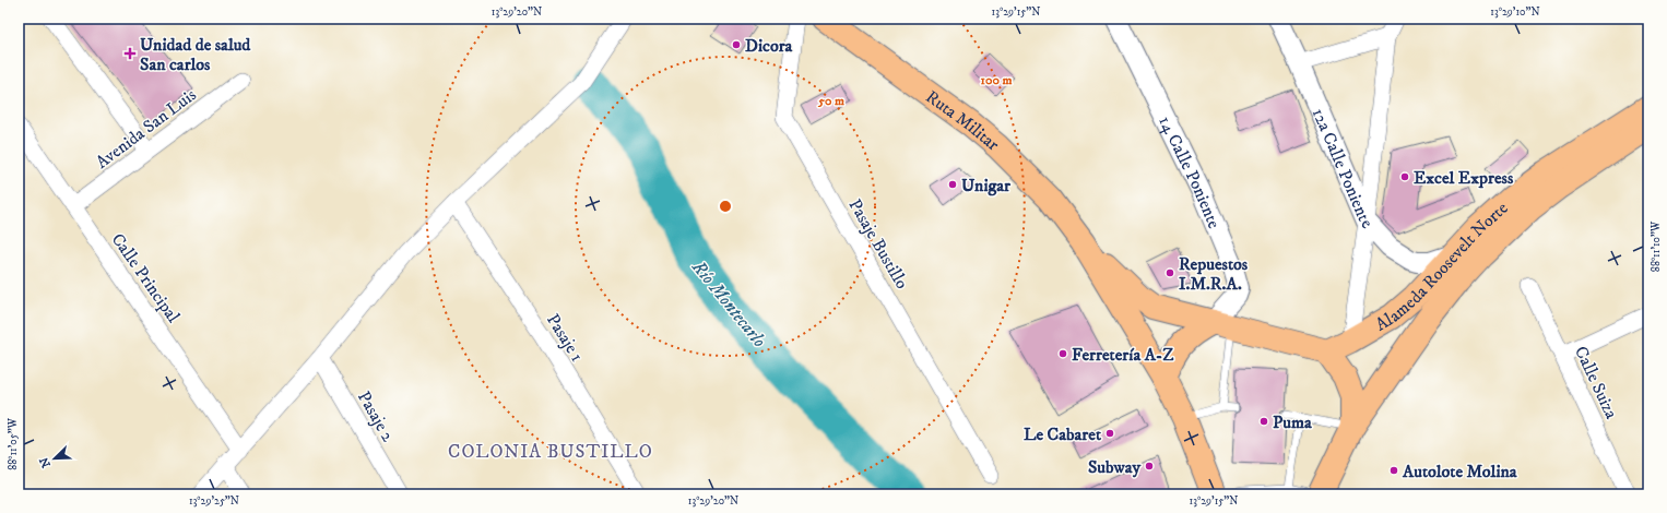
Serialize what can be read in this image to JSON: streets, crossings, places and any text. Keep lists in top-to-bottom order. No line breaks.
{"streets":{"main road":["Ruta Militar","Alameda Roosevelt Norte"],"street":["Avenida San Luis","12a Calle Poniente","14 Calle Poniente","Pasaje Bustillo","Calle Principal","Pasaje 1","Calle Suiza","Pasaje 2"]},"crossings":[["Ruta Militar","14 Calle Poniente"],["Avenida San Luis","Calle Principal"],["12a Calle Poniente","Alameda Roosevelt Norte"]],"districts":["COLONIA BUSTILLO"],"water":["Río Montecarlo"],"places":{"other":["Dicora","Excel Express","Unigar","Repuestos I.M.R.A.","Ferretería A-Z","Puma","Le Cabaret","Subway","Autolote Molina"],"health":["Unidad de salud San carlos"]},"north":"bottom left","coordinates":["13°29'20\"N","13°29'15\"N","13°29'10\"N","88°11'10\"W","88°11'05\"W","13°29'25\"N"],"rings":["100 m","50 m"]}
